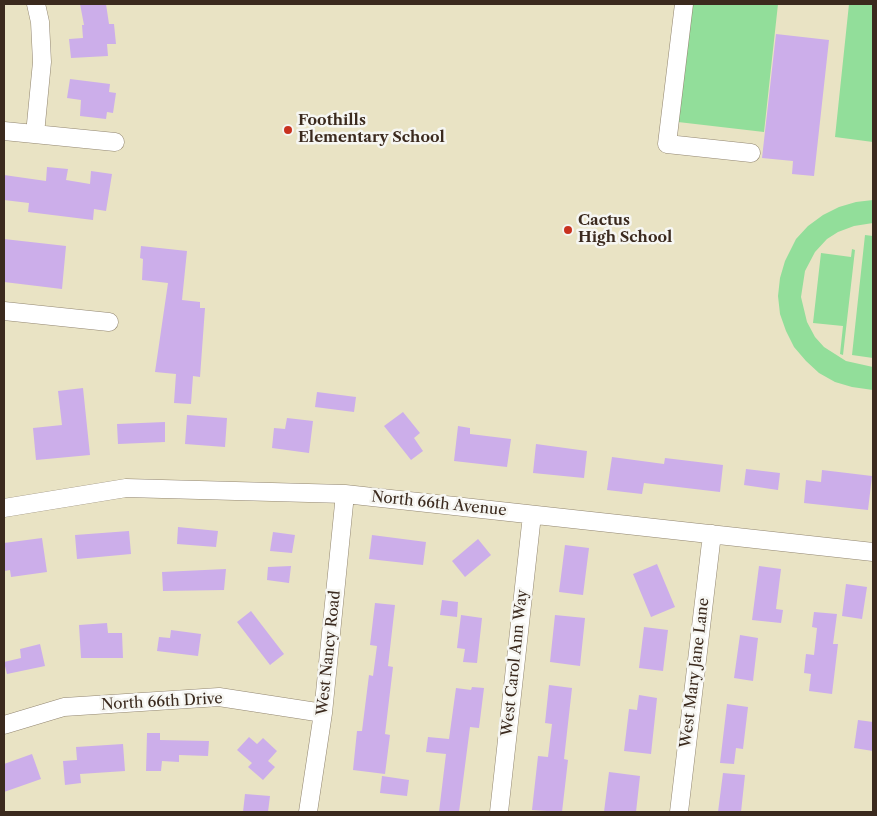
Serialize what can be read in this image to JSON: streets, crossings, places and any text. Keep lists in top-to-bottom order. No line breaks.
{"streets":{"street":["North 66th Avenue","West Nancy Road","West Carol Ann Way","West Mary Jane Lane","North 66th Drive"]},"crossings":[["North 66th Avenue","West Nancy Road"],["North 66th Avenue","West Carol Ann Way"],["North 66th Avenue","West Mary Jane Lane"],["West Nancy Road","North 66th Drive"]],"places":["Foothills Elementary School","Cactus High School"]}
